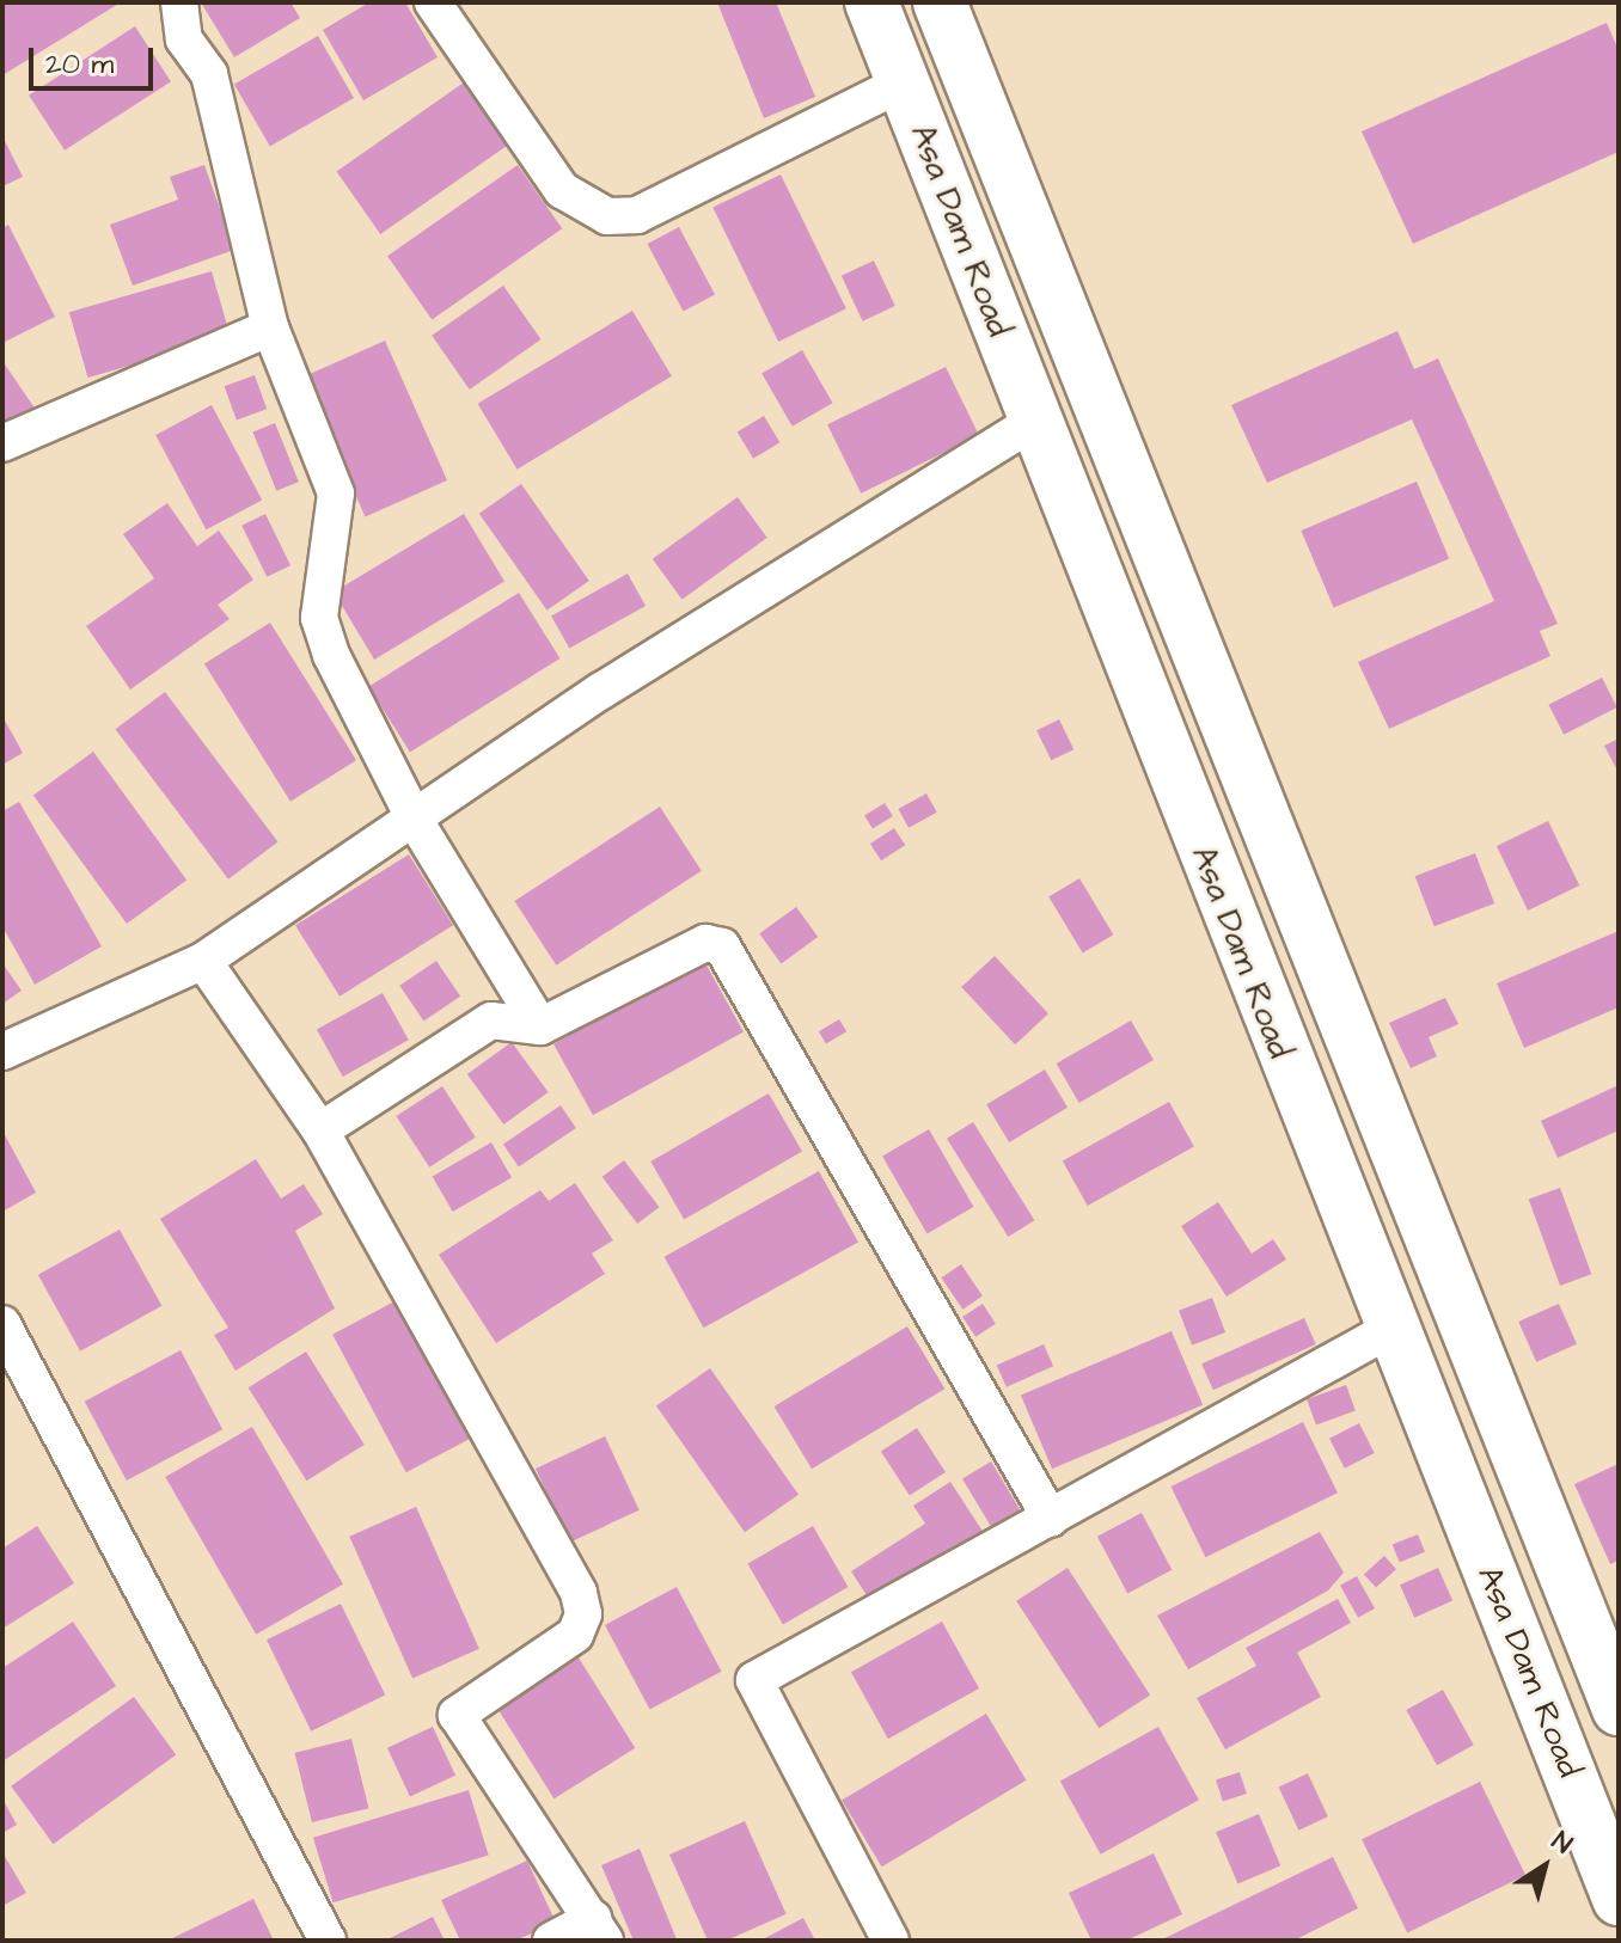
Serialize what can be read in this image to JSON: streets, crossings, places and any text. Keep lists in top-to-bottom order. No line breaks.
{"streets":{"main road":["Asa Dam Road"]},"scale_bar":"20 m","north":"top right"}
